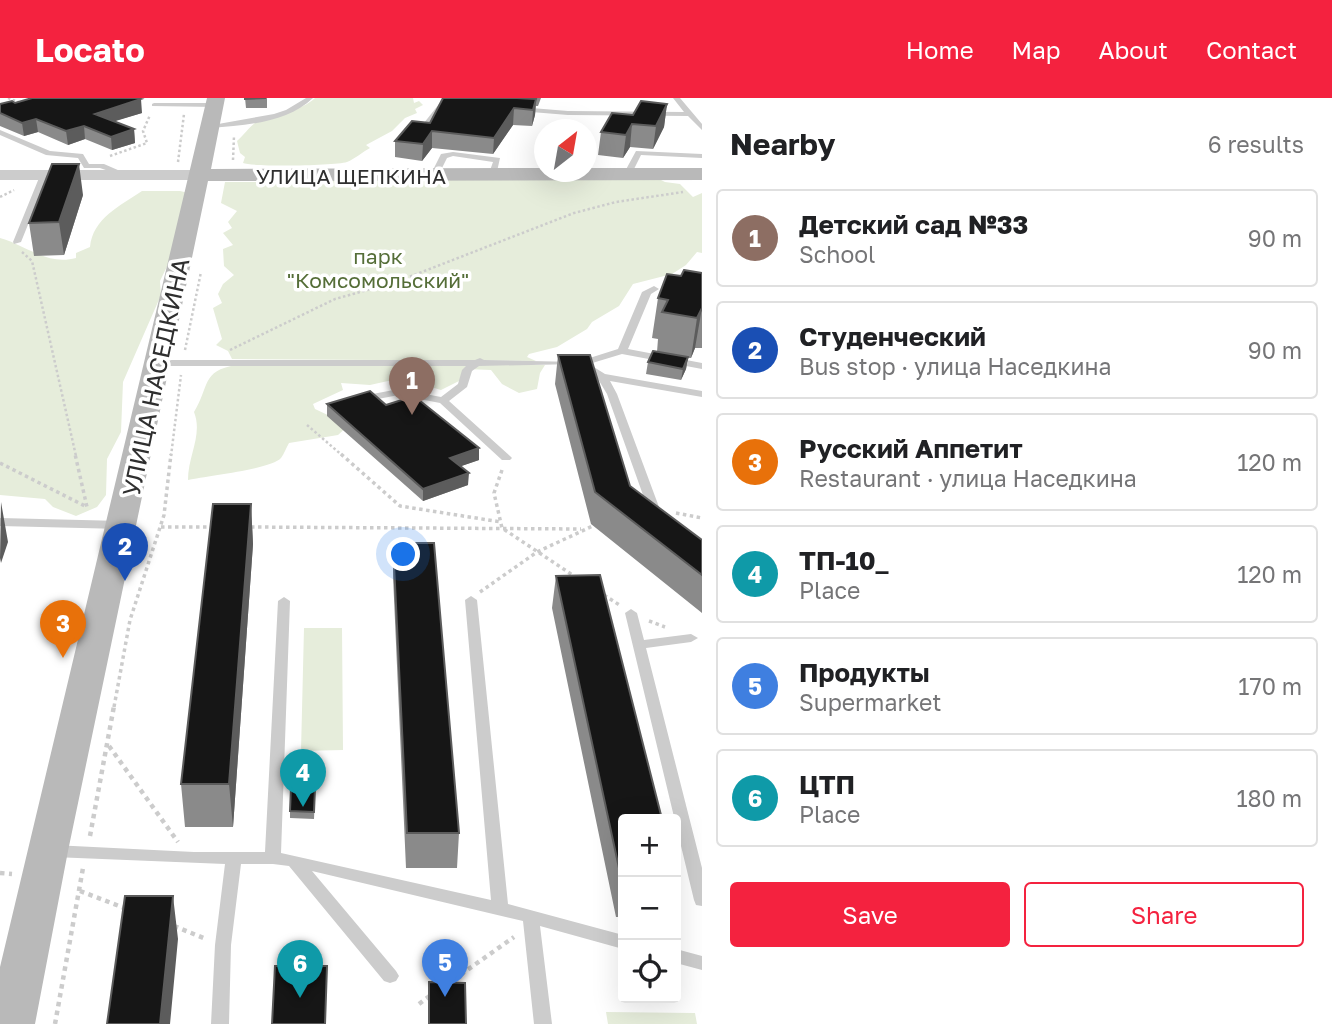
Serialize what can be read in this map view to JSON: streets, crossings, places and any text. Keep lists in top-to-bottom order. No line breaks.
{"streets":{"main road":["УЛИЦА ЩЕПКИНА","УЛИЦА НАСЕДКИНА"]},"crossings":[["УЛИЦА ЩЕПКИНА","УЛИЦА НАСЕДКИНА"]],"parks":["парк \"Комсомольский\""],"north":"top right","page":{"header":"Locato","nav":["Home","Map","About","Contact"],"heading":["Nearby","6 results"],"list":[{"mark":"1","name":"Детский сад №33","note":"School","value":"90 m"},{"mark":"2","name":"Студенческий","note":"Bus stop · улица Наседкина","value":"90 m"},{"mark":"3","name":"Русский Аппетит","note":"Restaurant · улица Наседкина","value":"120 m"},{"mark":"4","name":"ТП-10_","note":"Place","value":"120 m"},{"mark":"5","name":"Продукты","note":"Supermarket","value":"170 m"},{"mark":"6","name":"ЦТП","note":"Place","value":"180 m"}],"pins":["1","2","3","4","5","6"],"map_buttons":["+","−"],"buttons":["Save","Share"]}}
